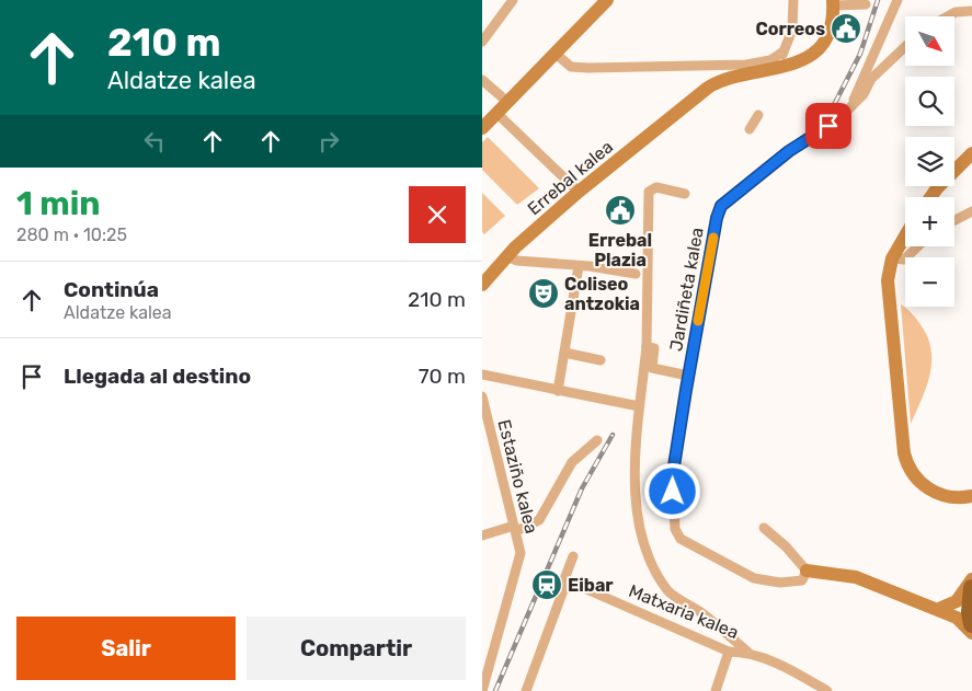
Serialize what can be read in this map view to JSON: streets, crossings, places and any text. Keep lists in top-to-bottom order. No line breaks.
{"streets":{"street":["Errebal kalea","Jardiñeta kalea","Estaziño kalea","Matxaria kalea"]},"places":{"public building":["Correos","Errebal Plazia"],"theatre":["Coliseo antzokia"],"station":["Eibar"]},"north":"bottom right","page":{"turn":["210 m","Aldatze kalea"],"map_buttons":["+","−"],"heading":["1 min","280 m · 10:25"],"list":[{"name":"Continúa","note":"Aldatze kalea","value":"210 m"},{"name":"Llegada al destino","value":"70 m"}],"buttons":["Salir","Compartir"]}}
